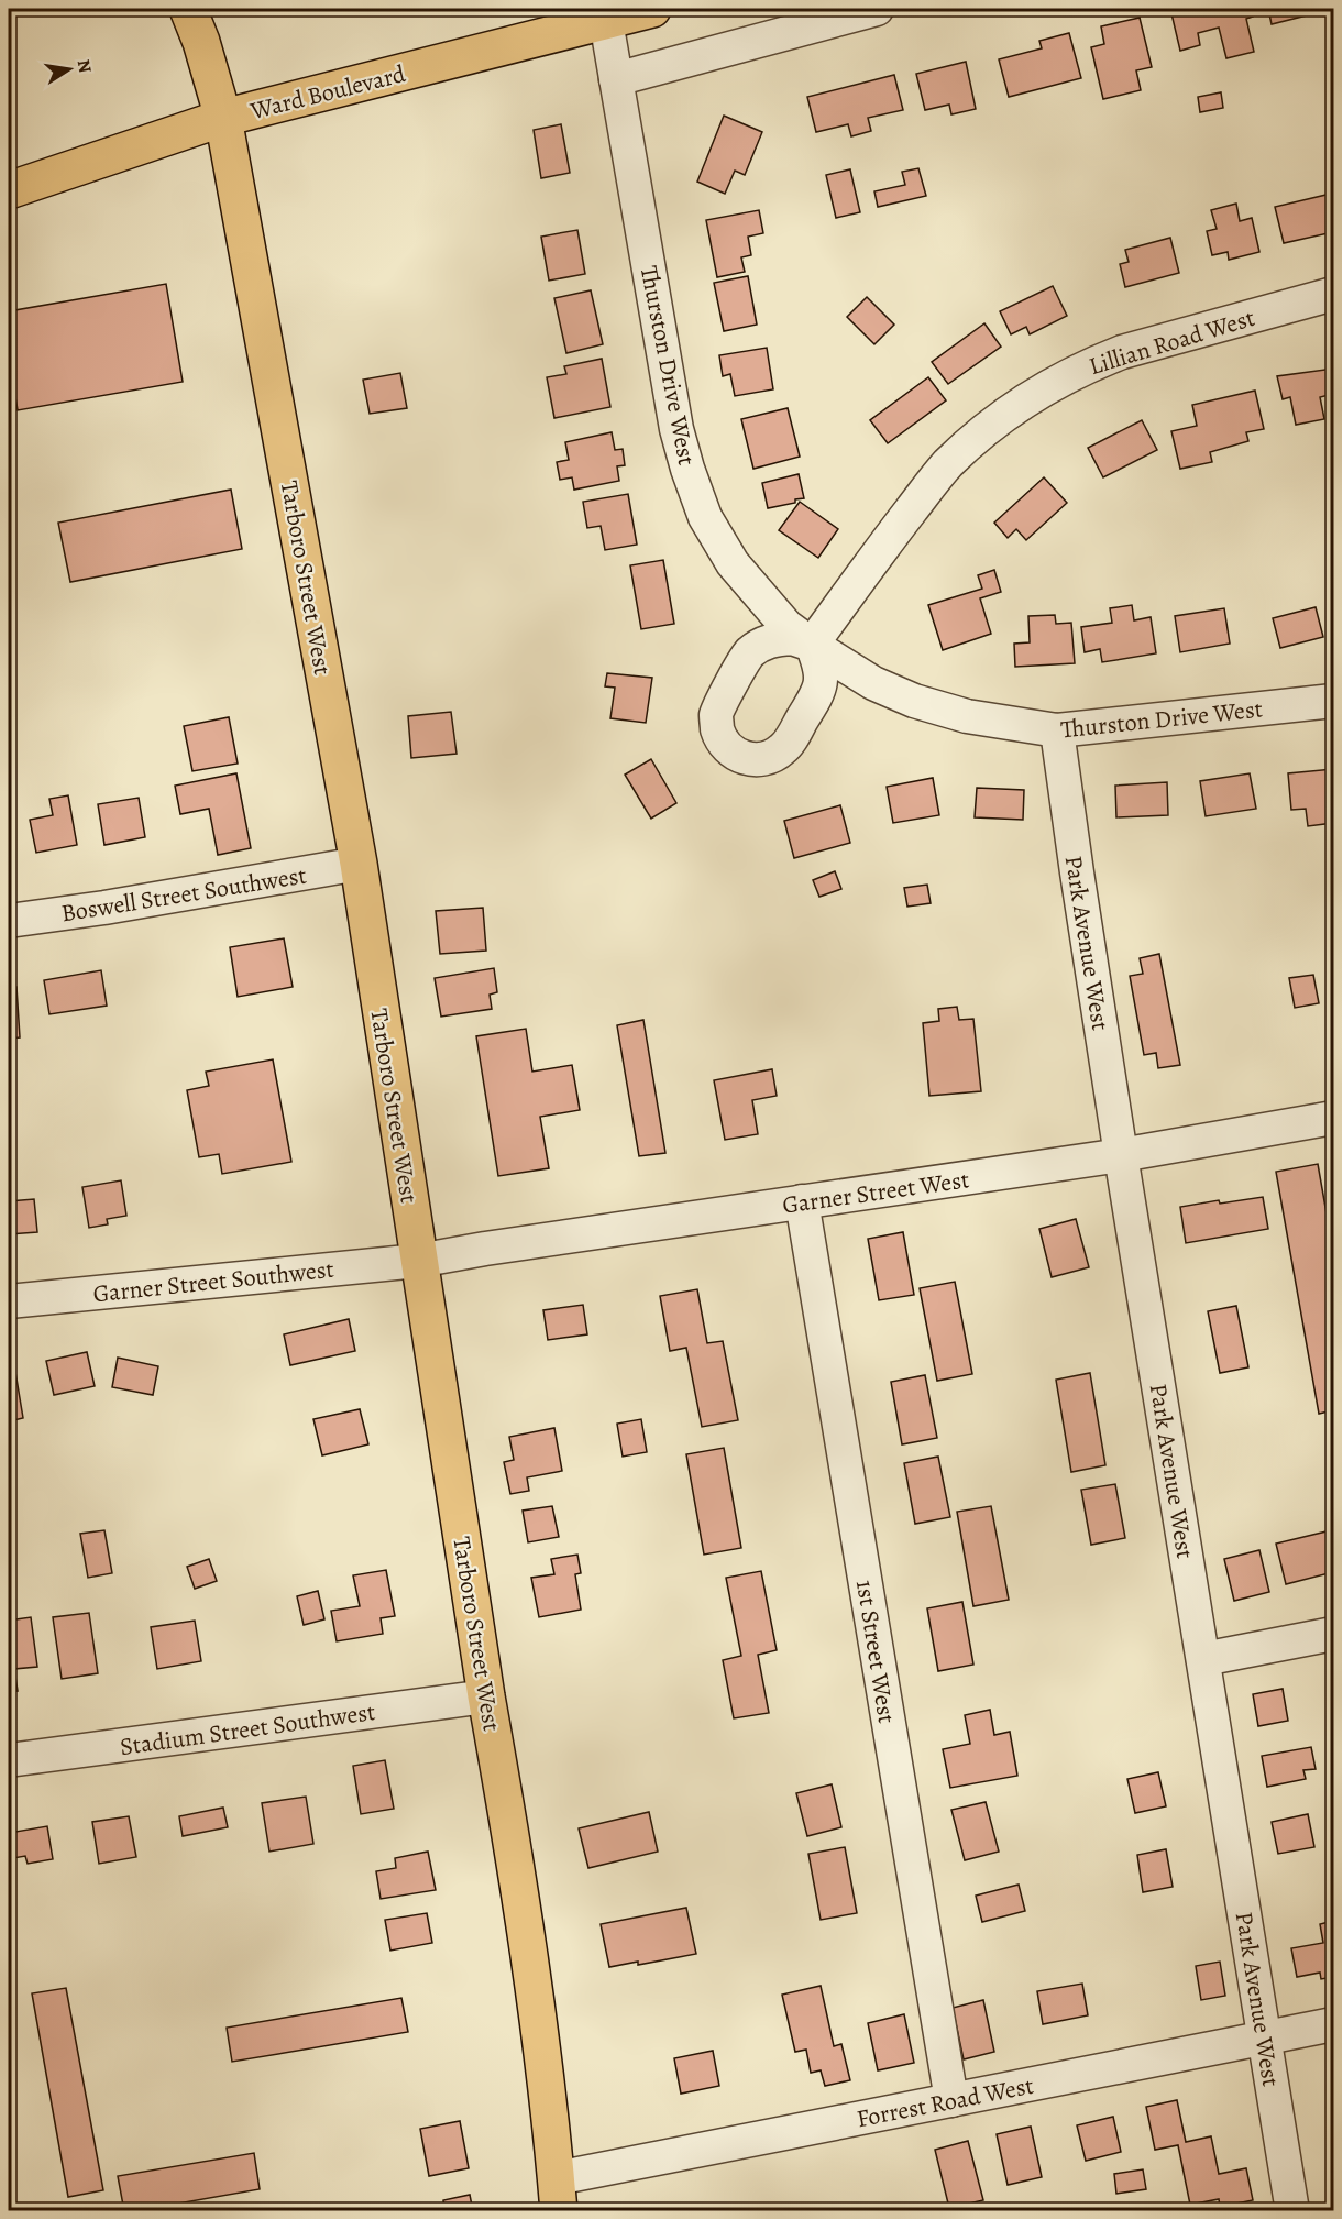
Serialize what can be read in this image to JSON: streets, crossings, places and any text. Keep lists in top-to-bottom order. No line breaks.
{"streets":{"main road":["Ward Boulevard","Tarboro Street West"],"street":["Lillian Road West","Thurston Drive West","Boswell Street Southwest","Park Avenue West","Garner Street West","Garner Street Southwest","1st Street West","Stadium Street Southwest","Forrest Road West"]},"crossings":[["Ward Boulevard","Thurston Drive West"],["Ward Boulevard","Tarboro Street West"],["Lillian Road West","Thurston Drive West"],["Thurston Drive West","Park Avenue West"],["Tarboro Street West","Boswell Street Southwest"],["Tarboro Street West","Garner Street West"],["Tarboro Street West","Garner Street Southwest"],["Tarboro Street West","Stadium Street Southwest"],["Tarboro Street West","Forrest Road West"],["Park Avenue West","Garner Street West"],["Park Avenue West","Forrest Road West"],["Garner Street West","Garner Street Southwest"],["Garner Street West","1st Street West"],["1st Street West","Forrest Road West"]],"north":"right"}
